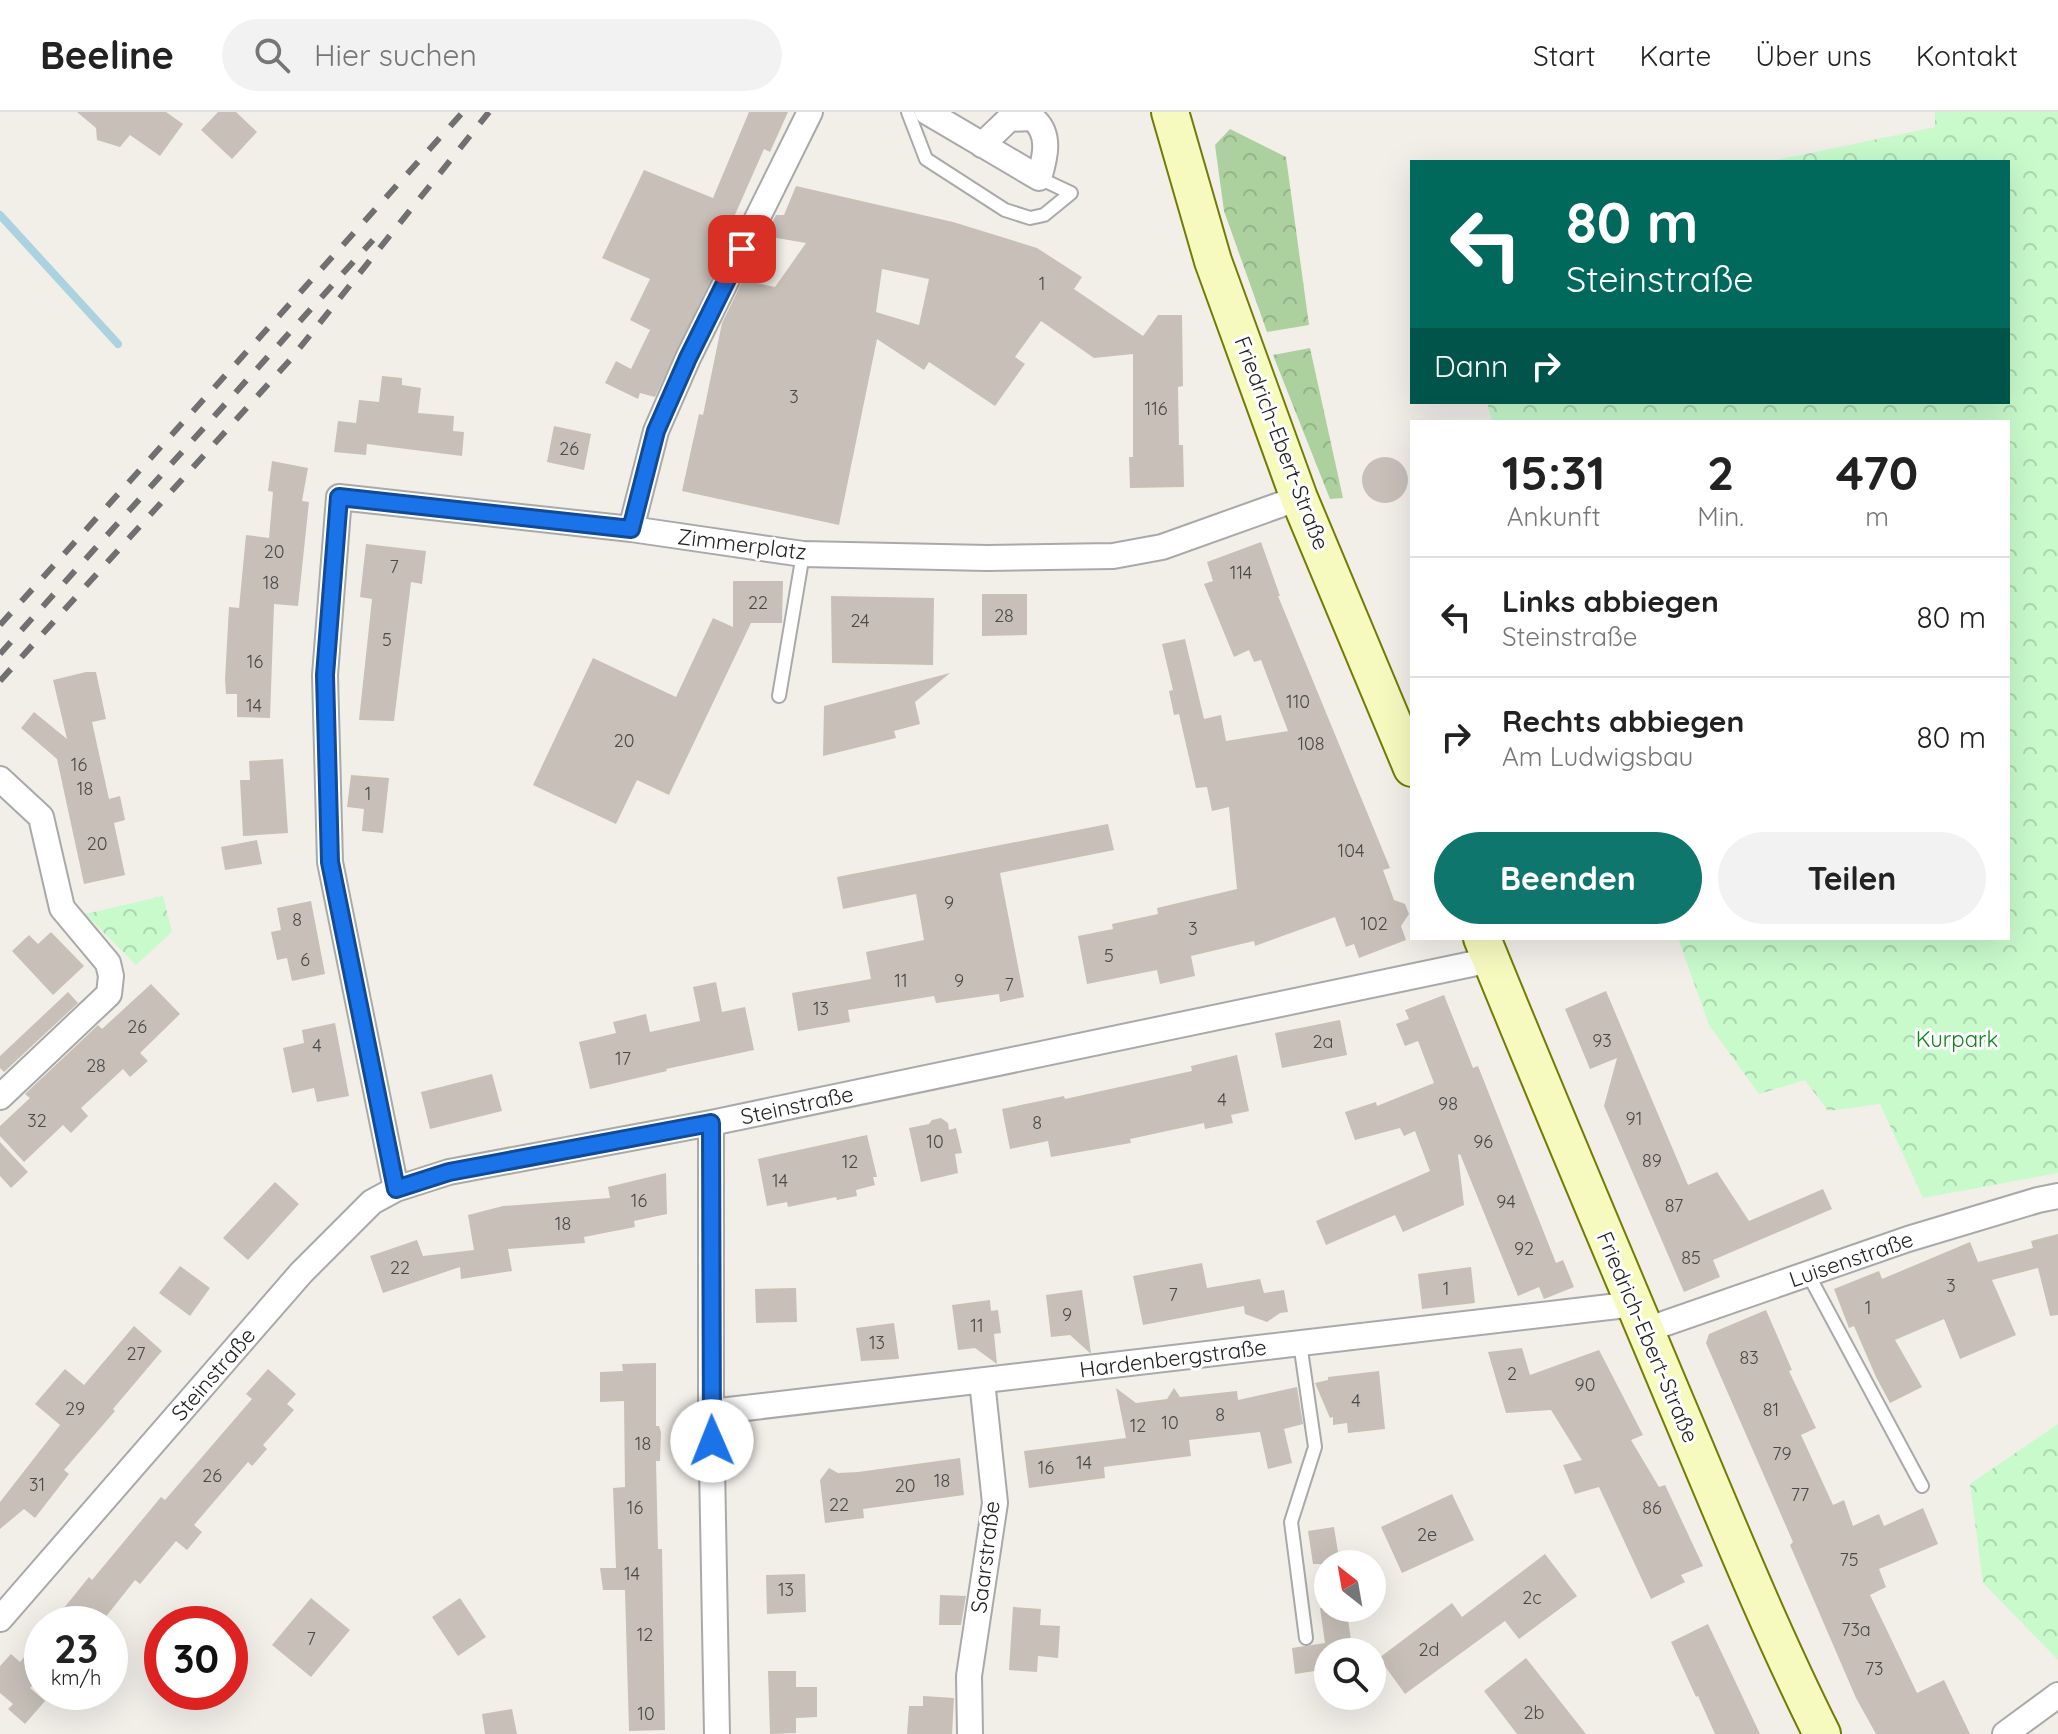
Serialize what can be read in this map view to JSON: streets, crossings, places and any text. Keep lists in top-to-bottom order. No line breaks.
{"streets":{"main road":["Friedrich-Ebert-Straße"],"street":["Zimmerplatz","Steinstraße","Luisenstraße","Hardenbergstraße","Saarstraße"]},"crossings":[["Friedrich-Ebert-Straße","Zimmerplatz"],["Friedrich-Ebert-Straße","Steinstraße"],["Friedrich-Ebert-Straße","Luisenstraße"],["Friedrich-Ebert-Straße","Hardenbergstraße"],["Zimmerplatz","Steinstraße"],["Luisenstraße","Hardenbergstraße"],["Hardenbergstraße","Saarstraße"]],"parks":["Kurpark"],"house_numbers":["1","3","116","26","20","7","114","18","22","28","24","5","16","110","14","20","108","16","18","1","20","104","9","8","102","3","5","6","11","9","7","13","26","93","2a","4","17","28","4","98","91","32","8","10","96","89","12","14","16","94","87","18","92","85","22","3","1","7","1","9","11","13","27","83","2","90","4","29","81","8","10","12","18","79","14","16","26","18","31","20","77","22","16","86","2e","75","14","13","2c","73a","12","7","2d","73","2b","10"],"north":"top left","page":{"header":"Beeline","search":"Hier suchen","nav":["Start","Karte","Über uns","Kontakt"],"turn":["80 m","Steinstraße"],"then":"Dann","eta":["15:31","Ankunft","2","Min.","470","m"],"list":[{"name":"Links abbiegen","note":"Steinstraße","value":"80 m"},{"name":"Rechts abbiegen","note":"Am Ludwigsbau","value":"80 m"}],"buttons":["Beenden","Teilen"],"speed":"23 km/h","limit":"30"}}
